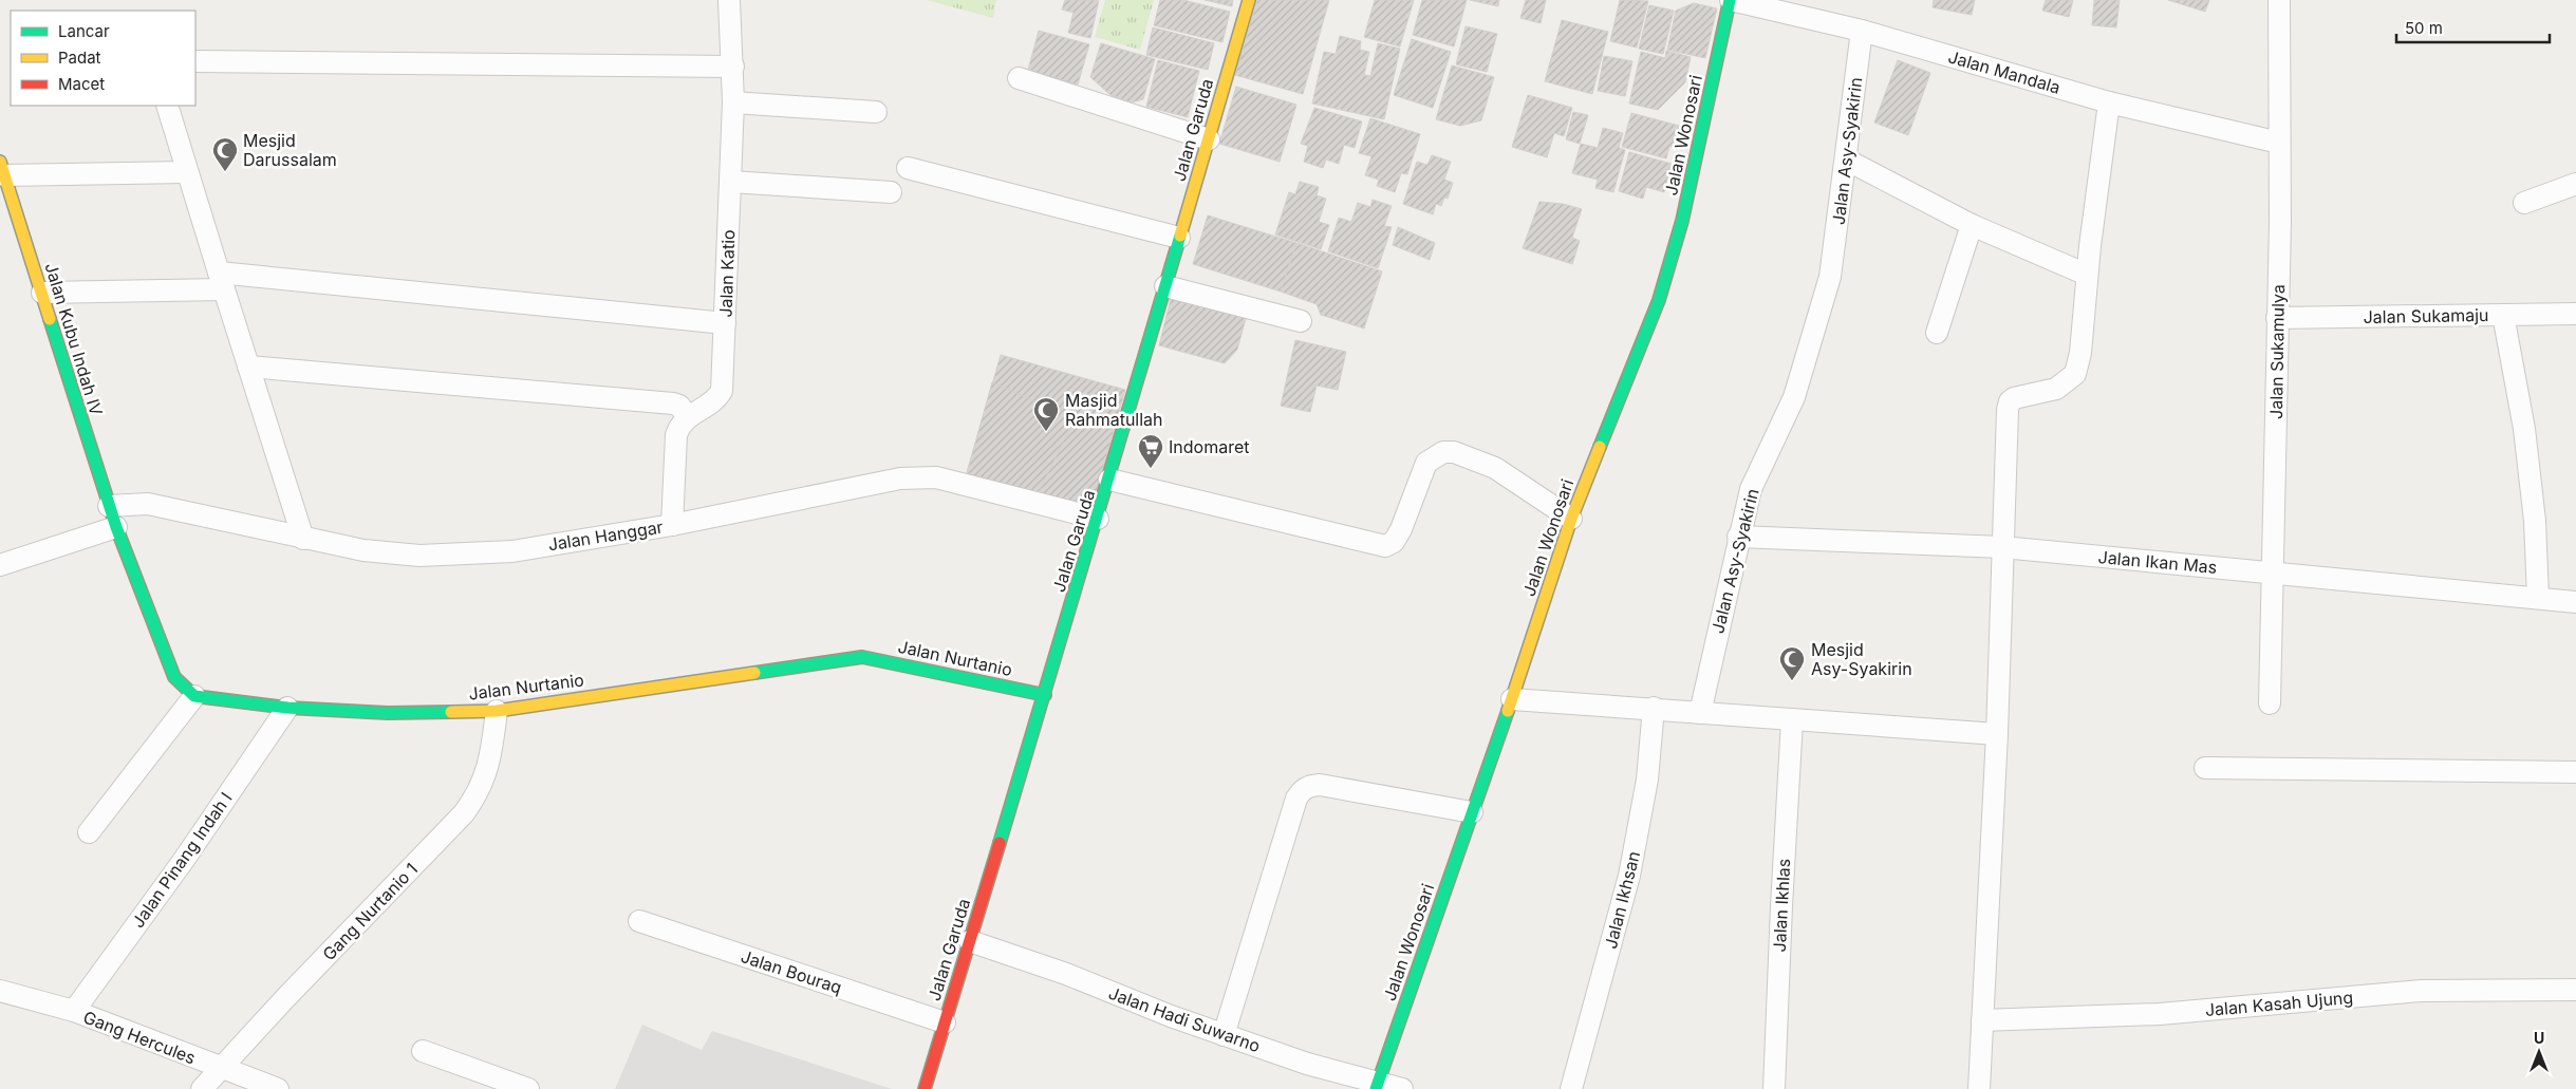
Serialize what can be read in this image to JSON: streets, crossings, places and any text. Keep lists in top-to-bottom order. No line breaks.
{"streets":{"street":["Jalan Mandala","Jalan Garuda","Jalan Wonosari","Jalan Asy-Syakirin","Jalan Katio","Jalan Sukamaju","Jalan Kubu Indah IV","Jalan Sukamulya","Jalan Hanggar","Jalan Ikan Mas","Jalan Nurtanio","Jalan Pinang Indah I","Jalan Ikhsan","Jalan Ikhlas","Gang Nurtanio 1","Jalan Bouraq","Jalan Kasah Ujung","Jalan Hadi Suwarno","Gang Hercules"]},"crossings":[["Jalan Mandala","Jalan Wonosari"],["Jalan Mandala","Jalan Asy-Syakirin"],["Jalan Mandala","Jalan Sukamulya"],["Jalan Garuda","Jalan Hanggar"],["Jalan Garuda","Jalan Nurtanio"],["Jalan Garuda","Jalan Bouraq"],["Jalan Garuda","Jalan Hadi Suwarno"],["Jalan Wonosari","Jalan Hadi Suwarno"],["Jalan Asy-Syakirin","Jalan Ikan Mas"],["Jalan Sukamaju","Jalan Sukamulya"],["Jalan Kubu Indah IV","Jalan Hanggar"],["Jalan Sukamulya","Jalan Ikan Mas"],["Jalan Nurtanio","Jalan Pinang Indah I"],["Jalan Nurtanio","Gang Nurtanio 1"],["Jalan Pinang Indah I","Gang Hercules"],["Gang Nurtanio 1","Gang Hercules"]],"places":{"mosque":["Mesjid Darussalam","Masjid Rahmatullah","Mesjid Asy-Syakirin"],"supermarket":["Indomaret"]},"legend":["Lancar","Padat","Macet"],"scale_bar":"50 m","north":"top"}
